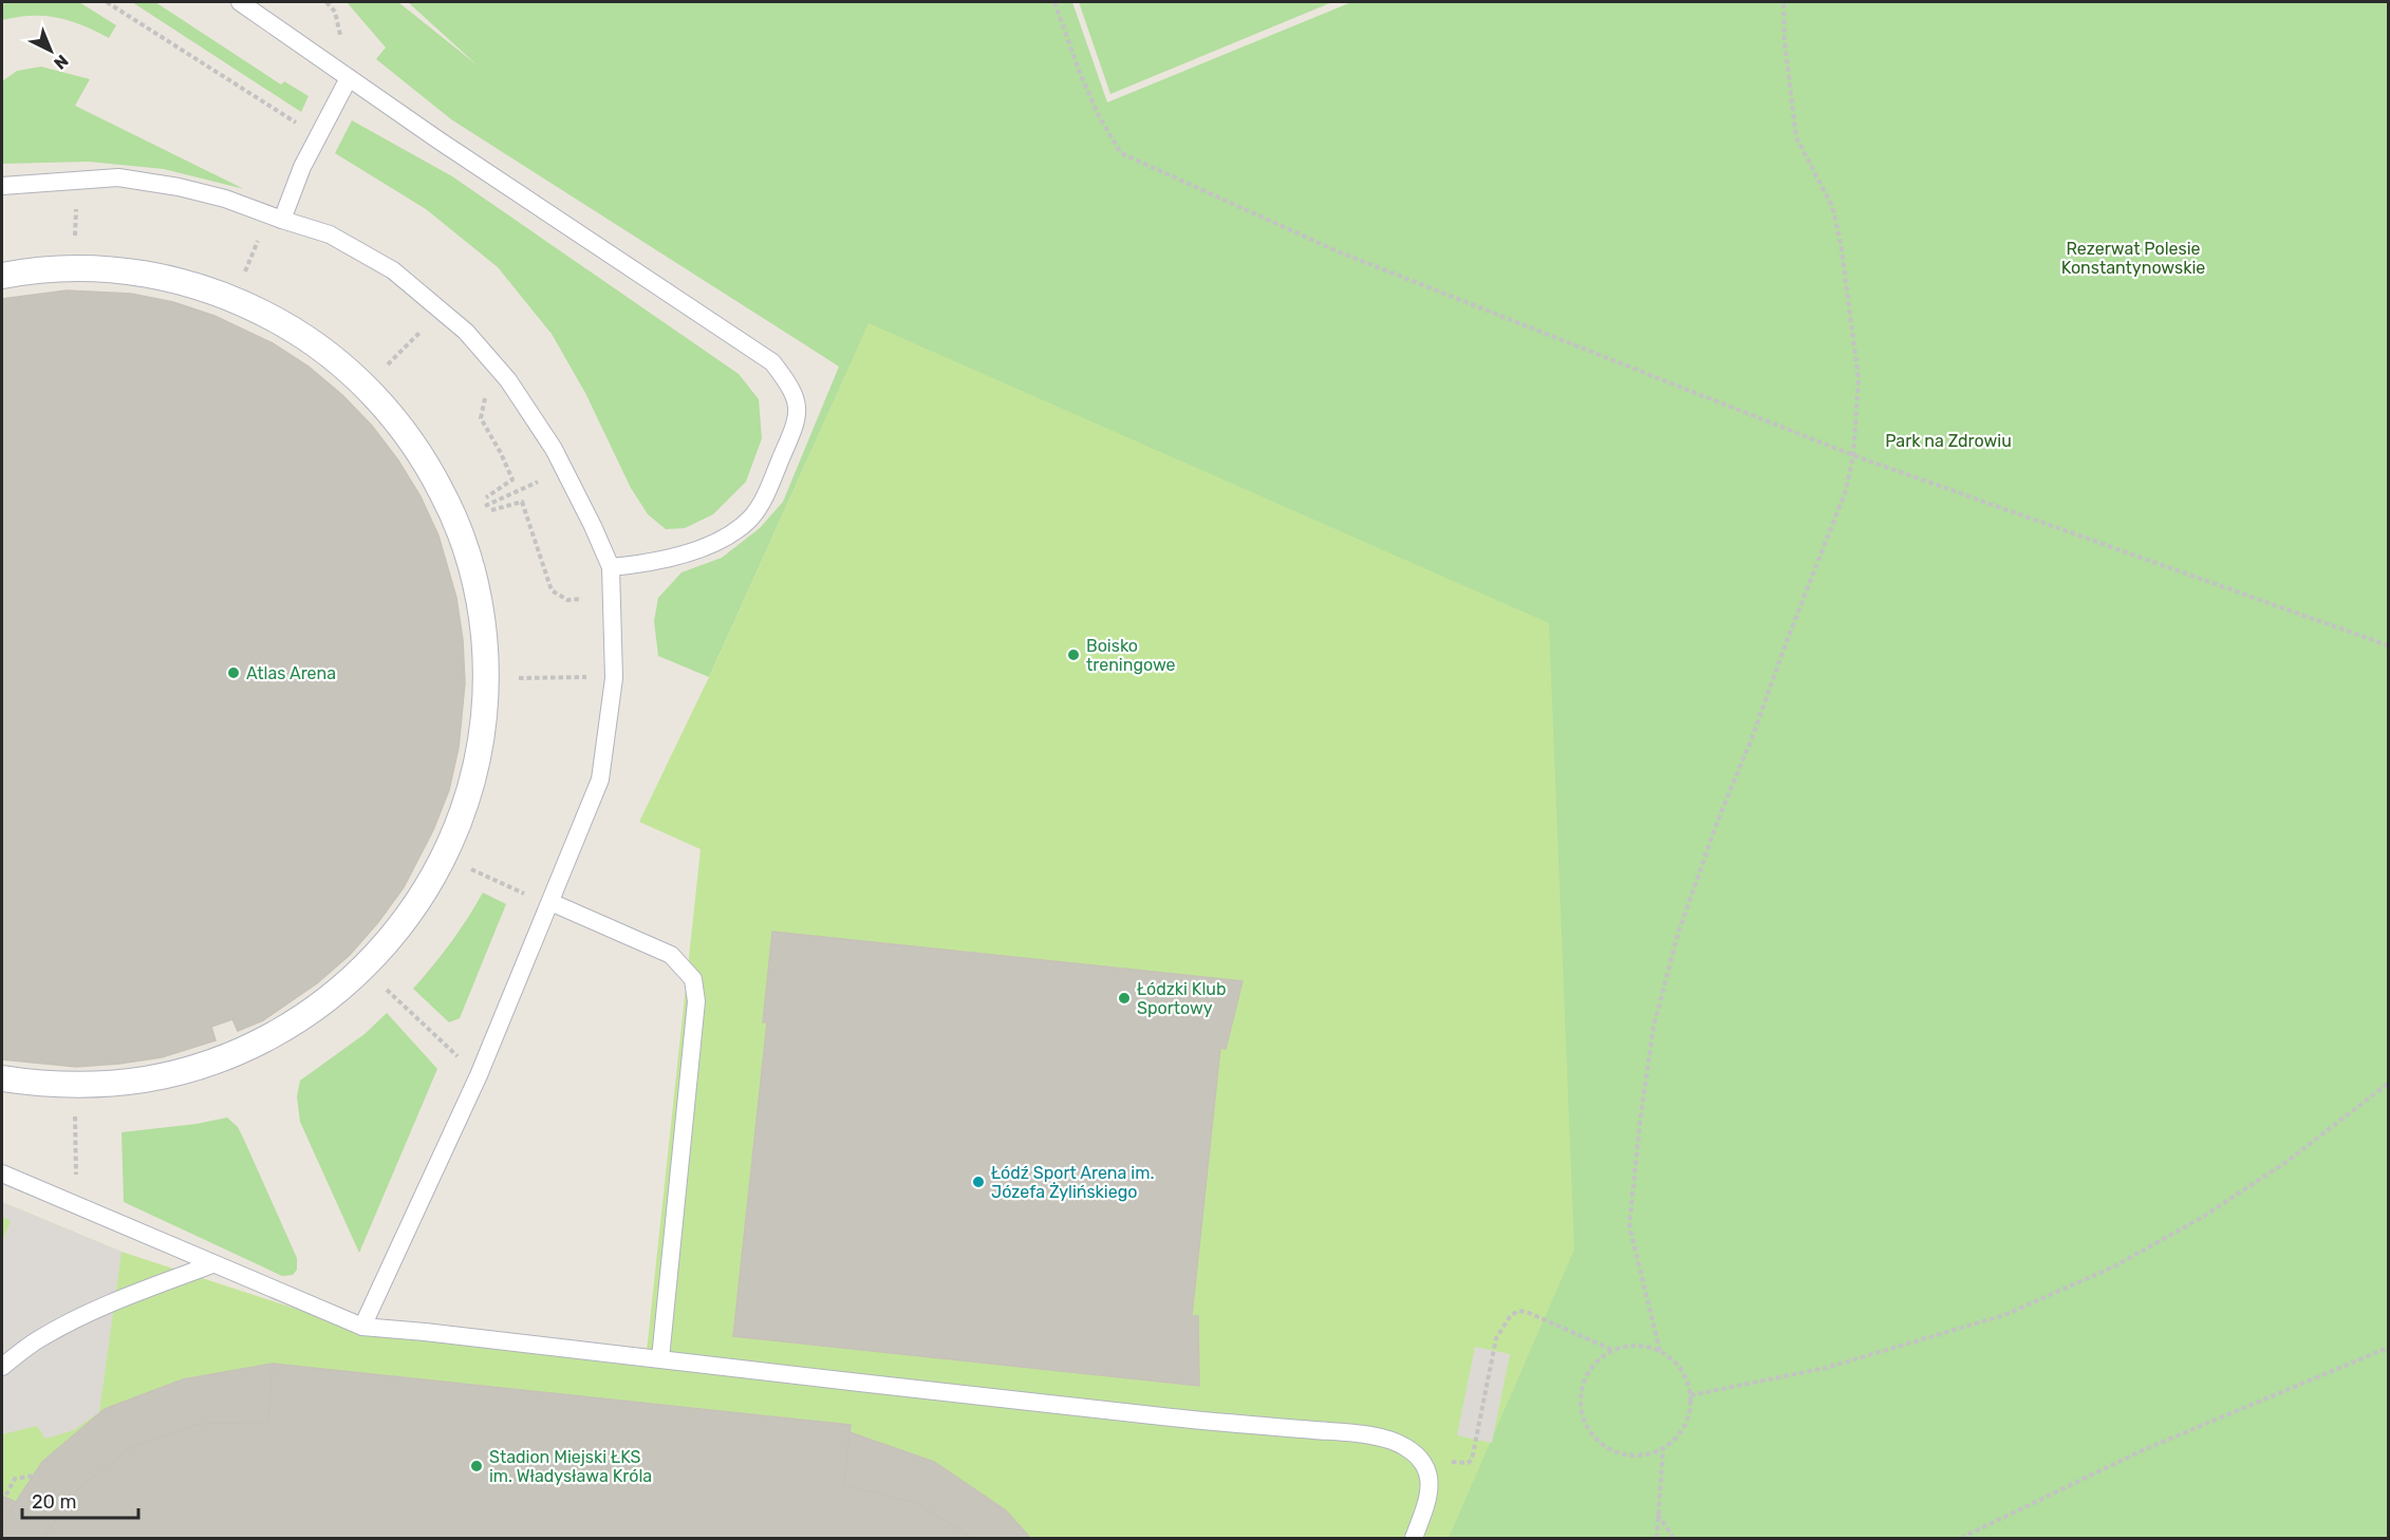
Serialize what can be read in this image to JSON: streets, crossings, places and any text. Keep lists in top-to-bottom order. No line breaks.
{"parks":["Rezerwat Polesie Konstantynowskie","Park na Zdrowiu"],"places":["Boisko treningowe","Atlas Arena","Łódzki Klub Sportowy","Łódź Sport Arena im. Józefa Żylińskiego","Stadion Miejski ŁKS im. Władysława Króla"],"scale_bar":"20 m","north":"bottom right"}
